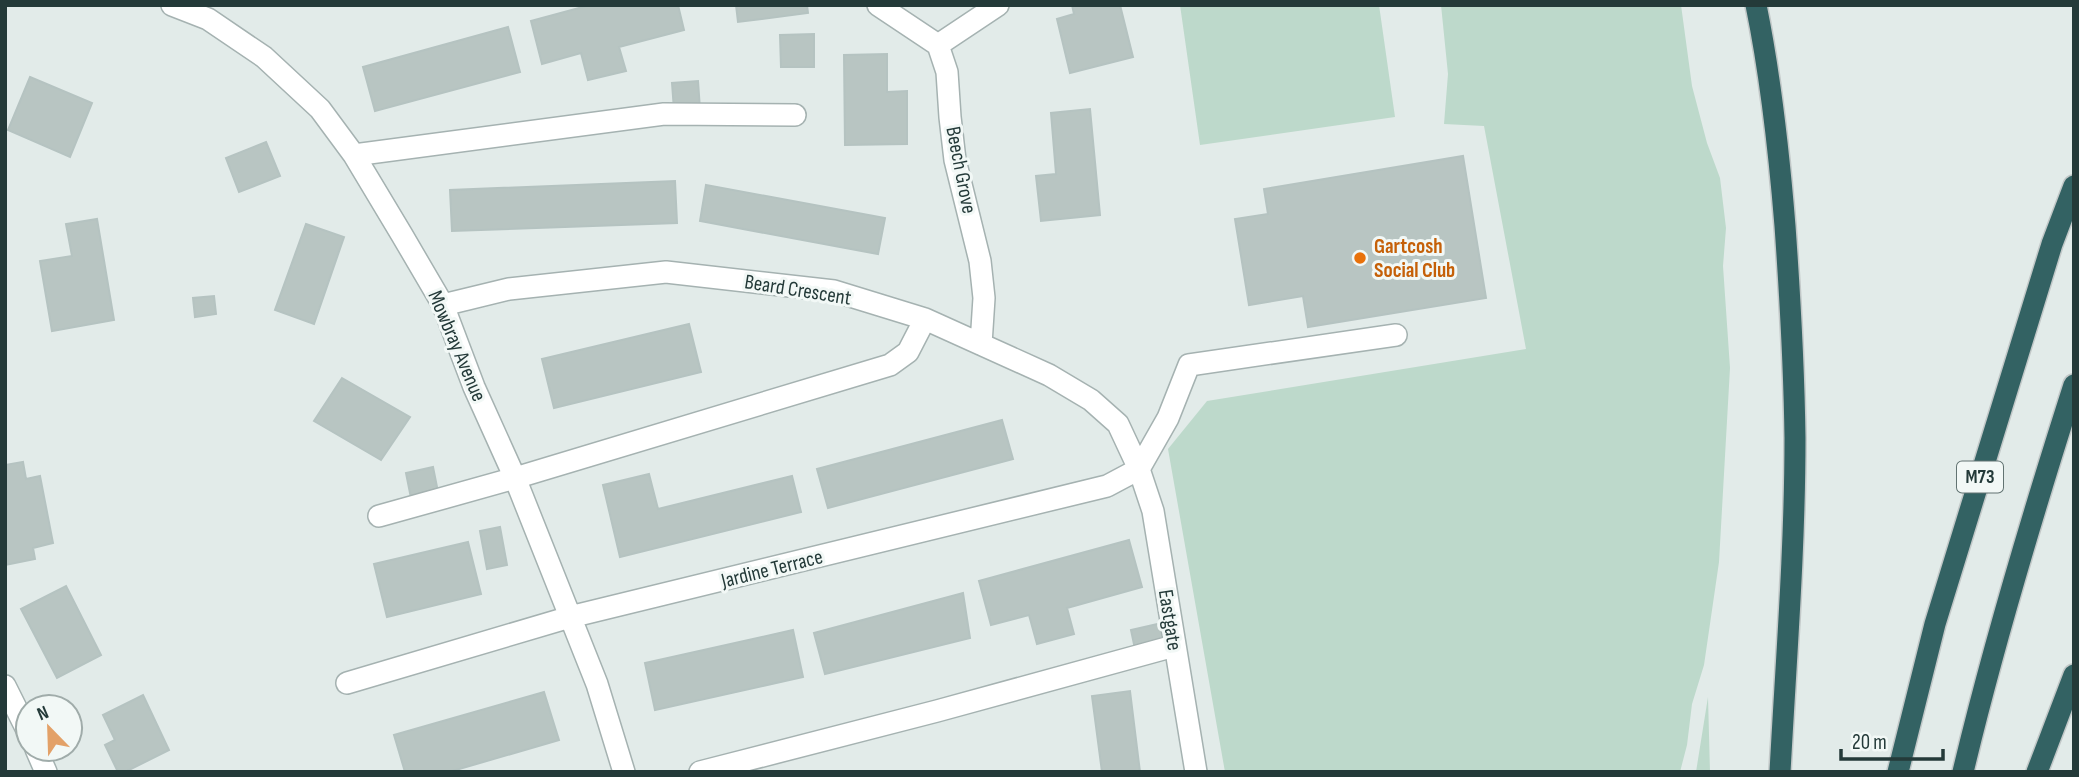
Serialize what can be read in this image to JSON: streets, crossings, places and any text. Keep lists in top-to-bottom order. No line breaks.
{"streets":{"highway":["M73"],"street":["Beech Grove","Beard Crescent","Mowbray Avenue","Jardine Terrace","Eastgate"]},"crossings":[["Beech Grove","Beard Crescent"],["Beard Crescent","Mowbray Avenue"],["Beard Crescent","Jardine Terrace"],["Beard Crescent","Eastgate"],["Mowbray Avenue","Jardine Terrace"],["Jardine Terrace","Eastgate"]],"places":["Gartcosh Social Club"],"scale_bar":"20 m","north":"top left"}
